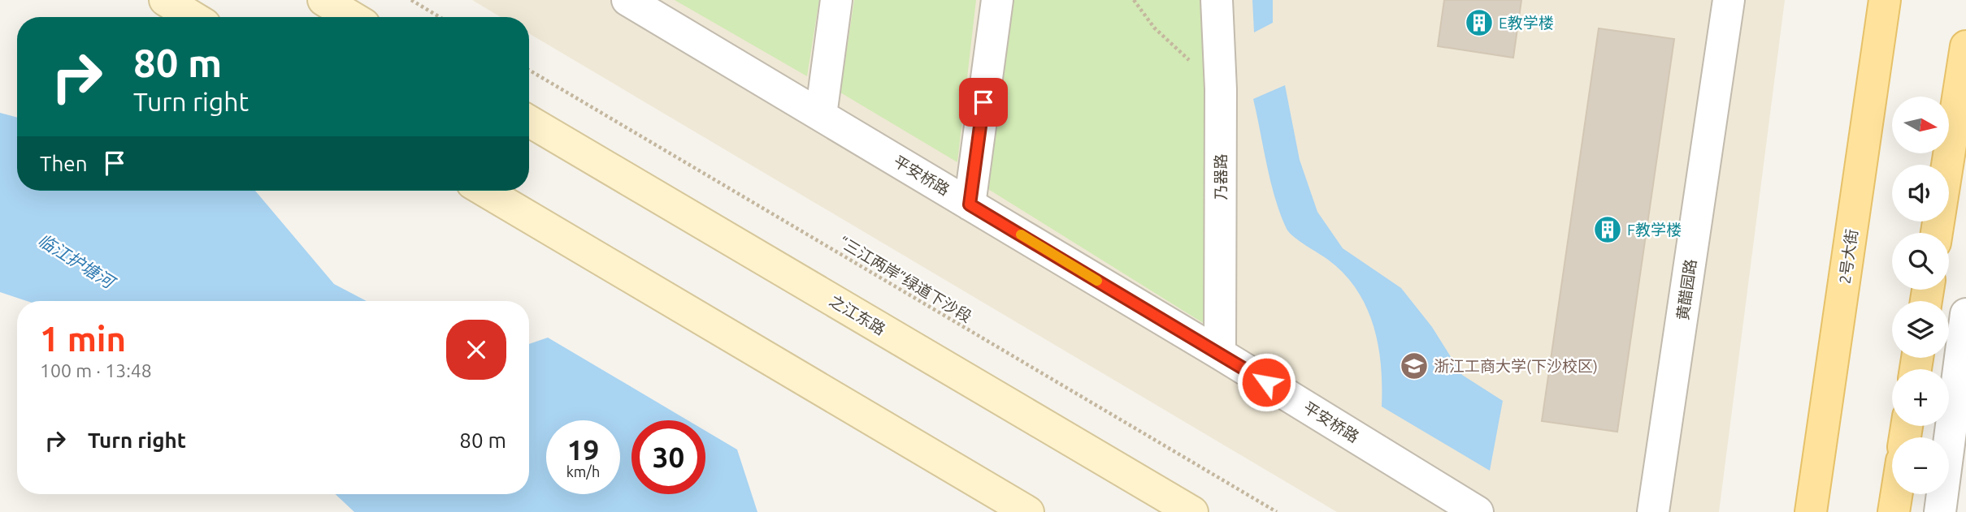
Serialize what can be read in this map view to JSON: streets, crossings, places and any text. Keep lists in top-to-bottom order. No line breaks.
{"streets":{"main road":["2号大街","之江东路"],"street":["平安桥路","乃器路","黄醋园路"],"path":["“三江两岸”绿道下沙段"]},"crossings":[["平安桥路","乃器路"]],"water":["临江护塘河"],"places":{"building":["E教学楼","F教学楼"],"school or university":["浙江工商大学(下沙校区)"]},"north":"right","page":{"turn":["80 m","Turn right"],"map_buttons":["+","−"],"then":"Then","heading":["1 min","100 m · 13:48"],"list":[{"name":"Turn right","value":"80 m"}],"speed":"19 km/h","limit":"30"}}
